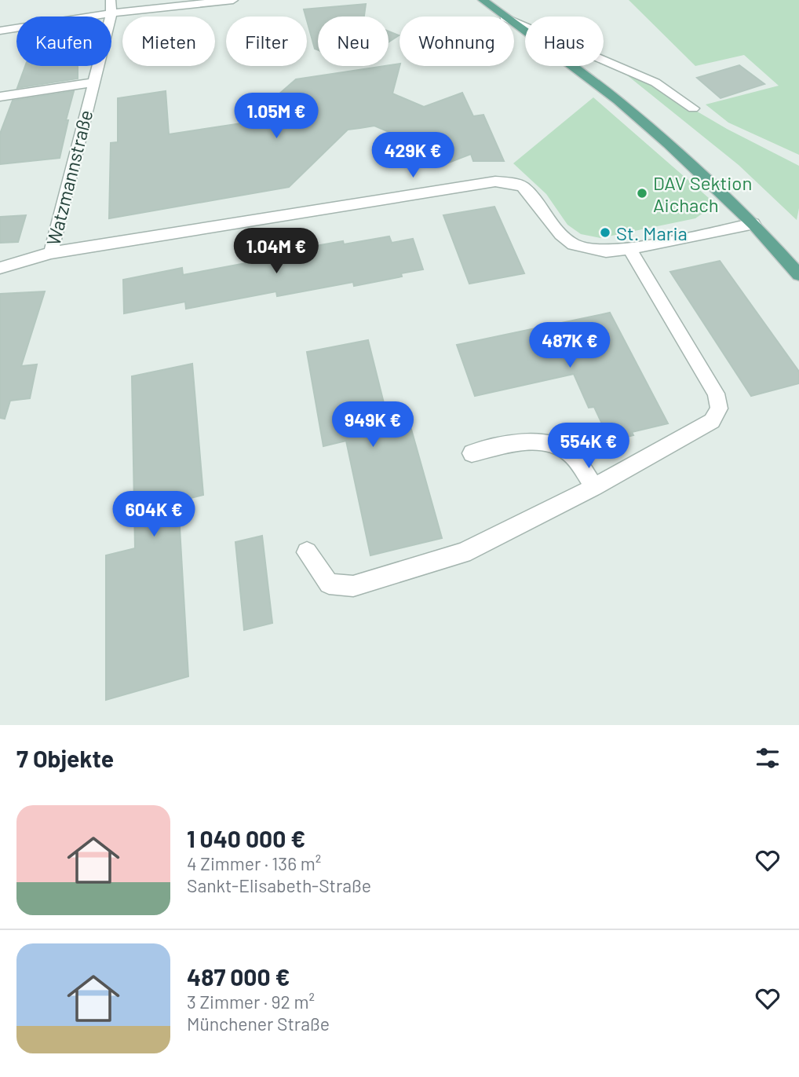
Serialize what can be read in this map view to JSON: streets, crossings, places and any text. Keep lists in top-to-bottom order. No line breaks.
{"streets":{"street":["Watzmannstraße"]},"places":["DAV Sektion Aichach","St. Maria"],"page":{"chip":["Kaufen","Mieten","Filter","Neu","Wohnung","Haus"],"price":["1.05M €","429K €","1.04M €","487K €","949K €","554K €","604K €"],"heading":"7 Objekte","list":[{"name":"1 040 000 €","note":"4 Zimmer · 136 m² · Sankt-Elisabeth-Straße"},{"name":"487 000 €","note":"3 Zimmer · 92 m² · Münchener Straße"}]}}
